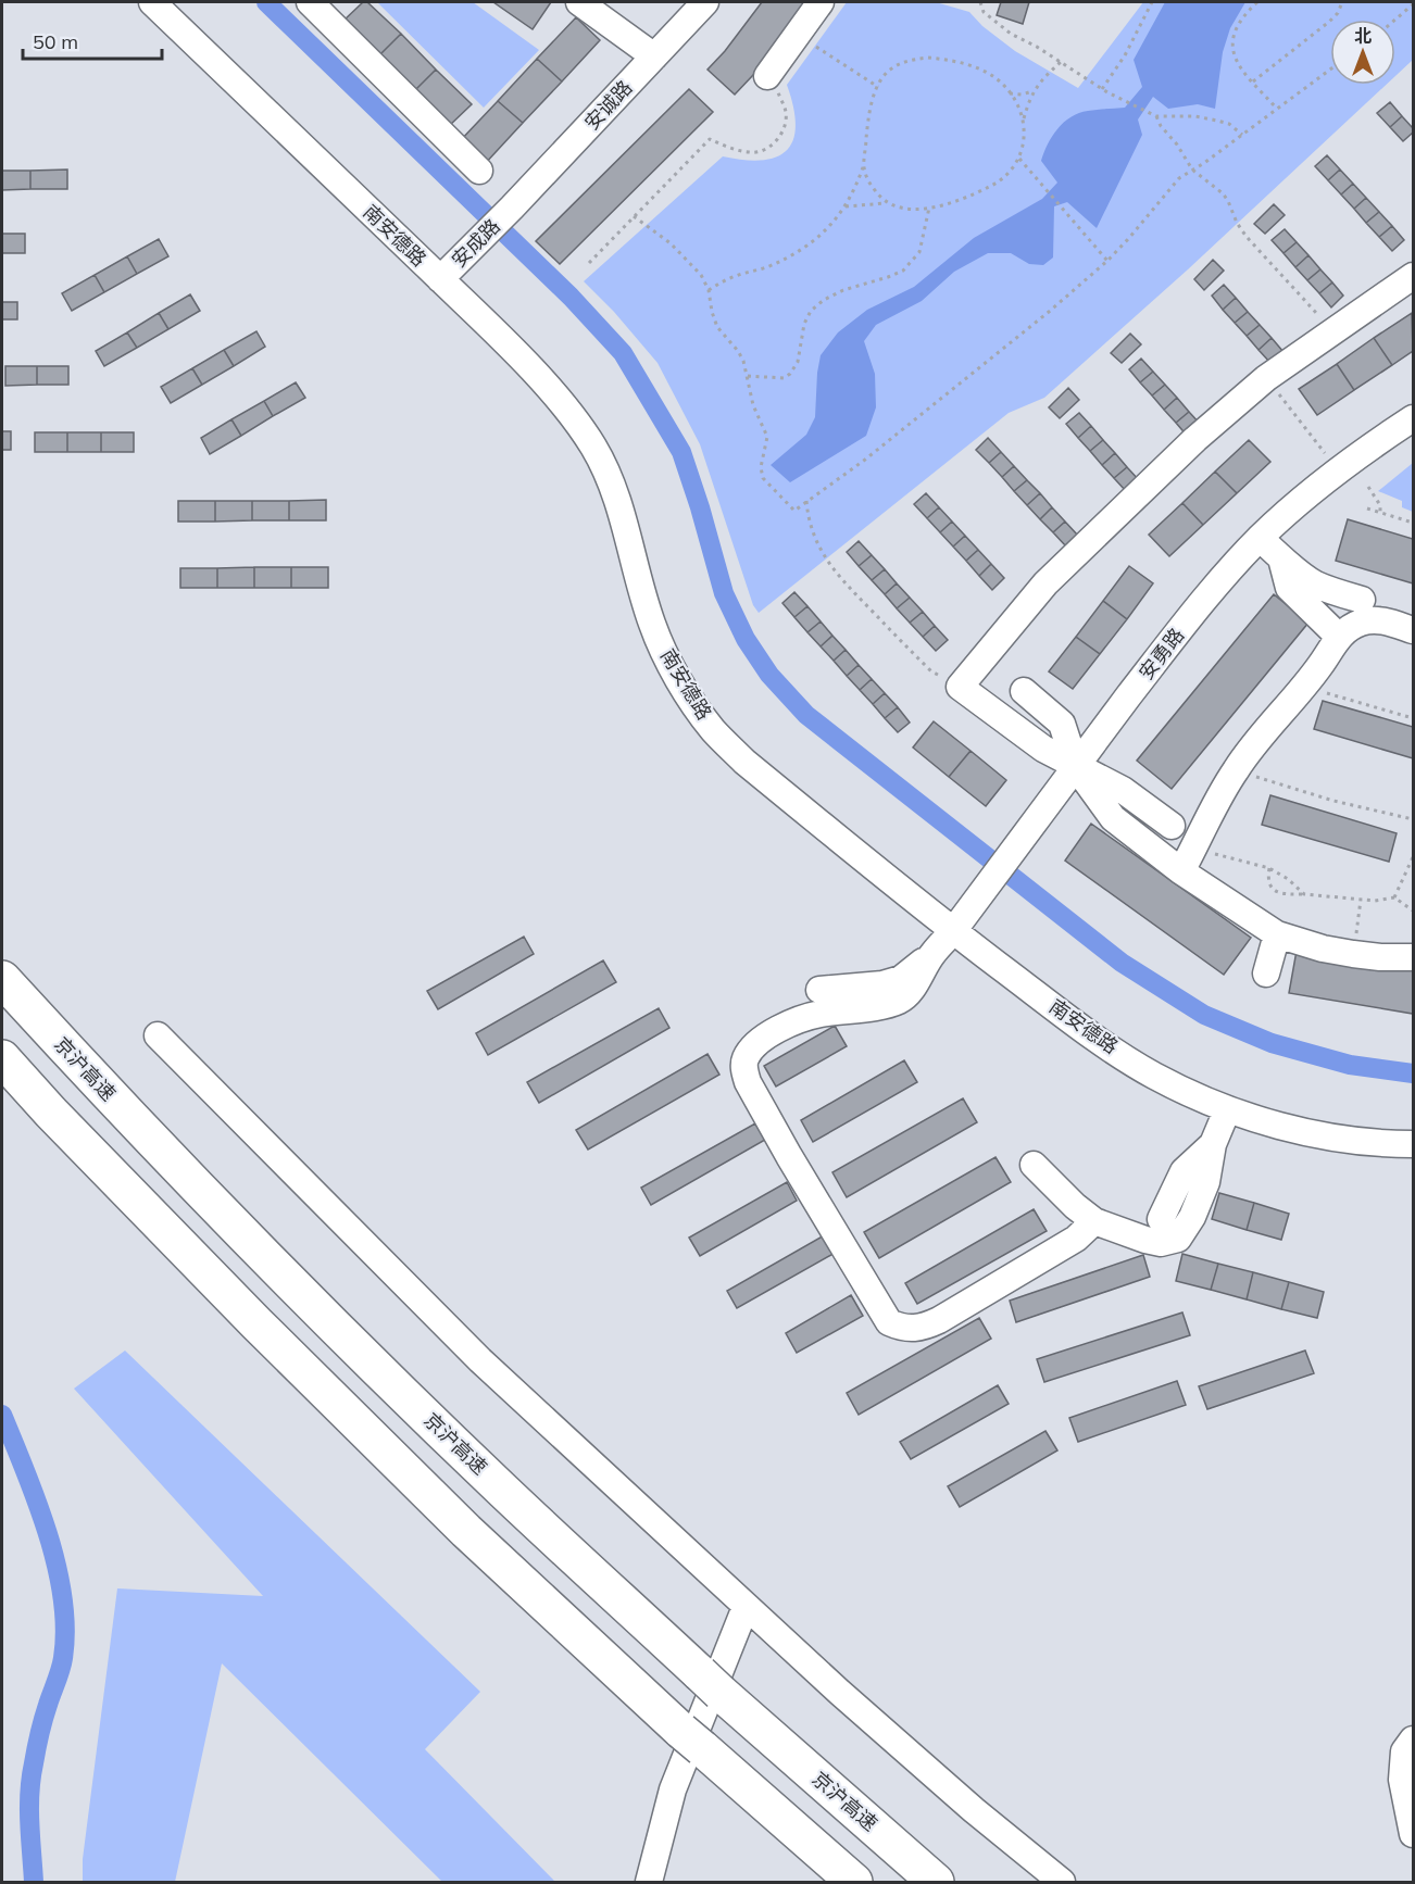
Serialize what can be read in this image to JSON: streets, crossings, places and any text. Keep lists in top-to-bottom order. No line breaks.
{"streets":{"highway":["京沪高速"],"street":["安诚路","南安德路","安成路","安勇路"]},"crossings":[["安诚路","安成路"],["南安德路","安成路"],["南安德路","安勇路"]],"scale_bar":"50 m","north":"top"}
